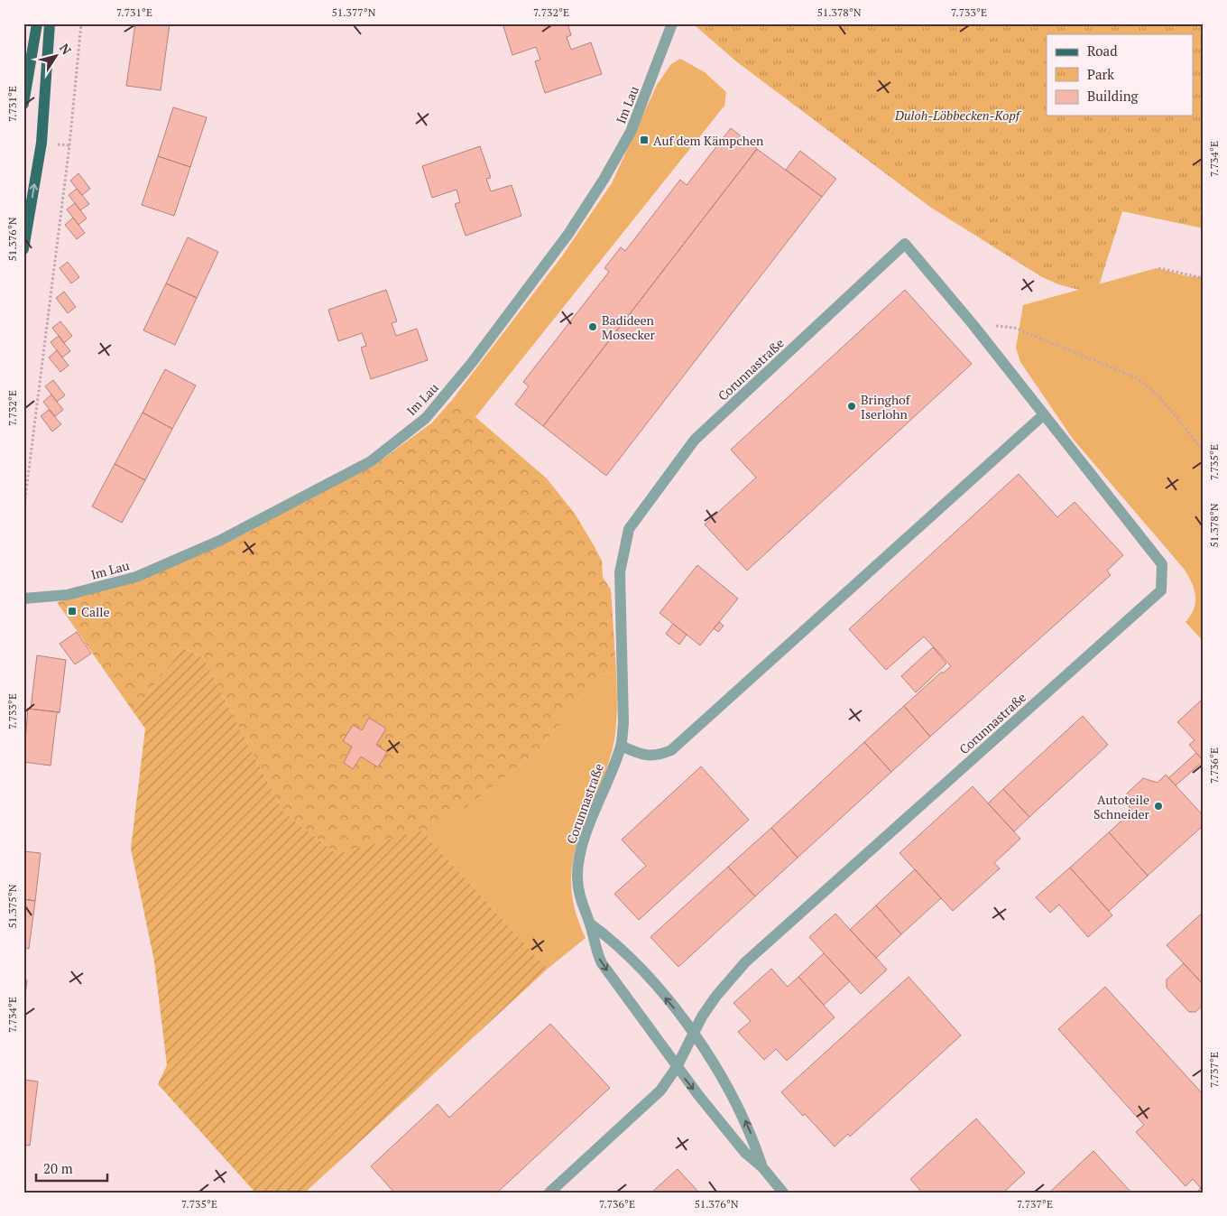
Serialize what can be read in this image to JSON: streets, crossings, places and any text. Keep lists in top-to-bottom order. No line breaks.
{"streets":{"street":["Im Lau","Corunnastraße"]},"parks":["Duloh-Löbbecken-Kopf"],"places":{"transit":["Auf dem Kämpchen","Calle"],"other":["Badideen Mosecker","Bringhof Iserlohn","Autoteile Schneider"]},"legend":["Road","Park","Building"],"scale_bar":"20 m","north":"top right","coordinates":["7.731°E","51.377°N","7.732°E","51.378°N","7.733°E","7.734°E","51.376°N","7.735°E","7.736°E","51.375°N","7.737°E"]}
